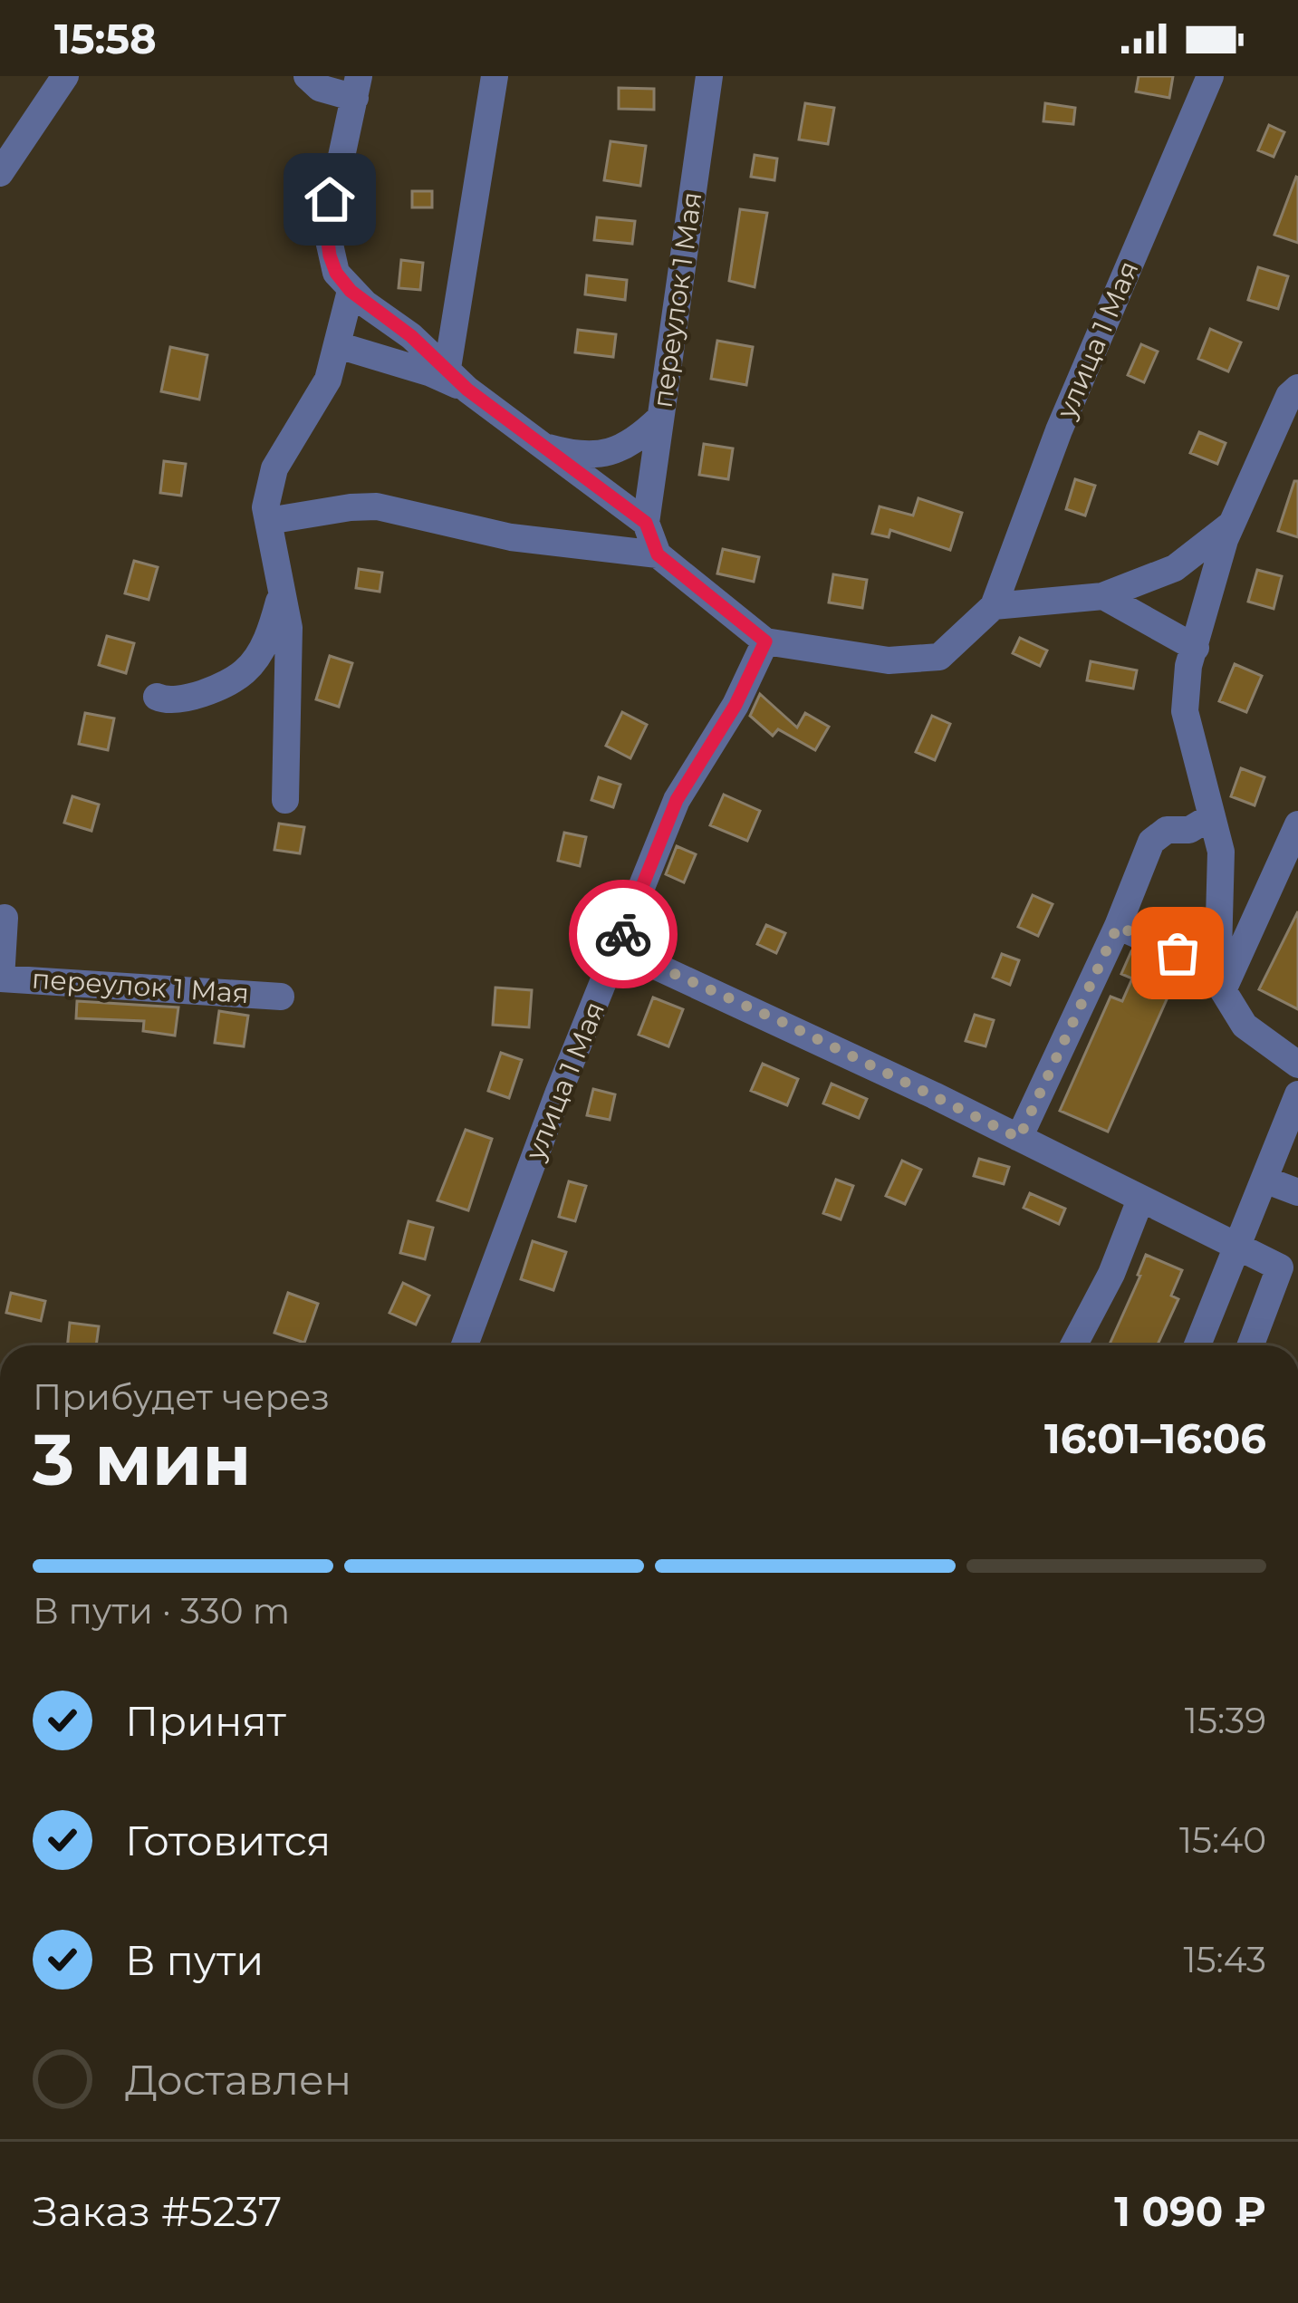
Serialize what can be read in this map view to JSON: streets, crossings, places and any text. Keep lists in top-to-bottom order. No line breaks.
{"streets":{"street":["переулок 1 Мая","улица 1 Мая"]},"page":{"status":"15:58","heading":["3 мин","Прибудет через","16:01–16:06"],"panel":["Заказ #5237","1 090 ₽"],"bar":"В пути · 330 m","list":[["Принят","15:39"],["Готовится","15:40"],["В пути","15:43"],"Доставлен"]}}
